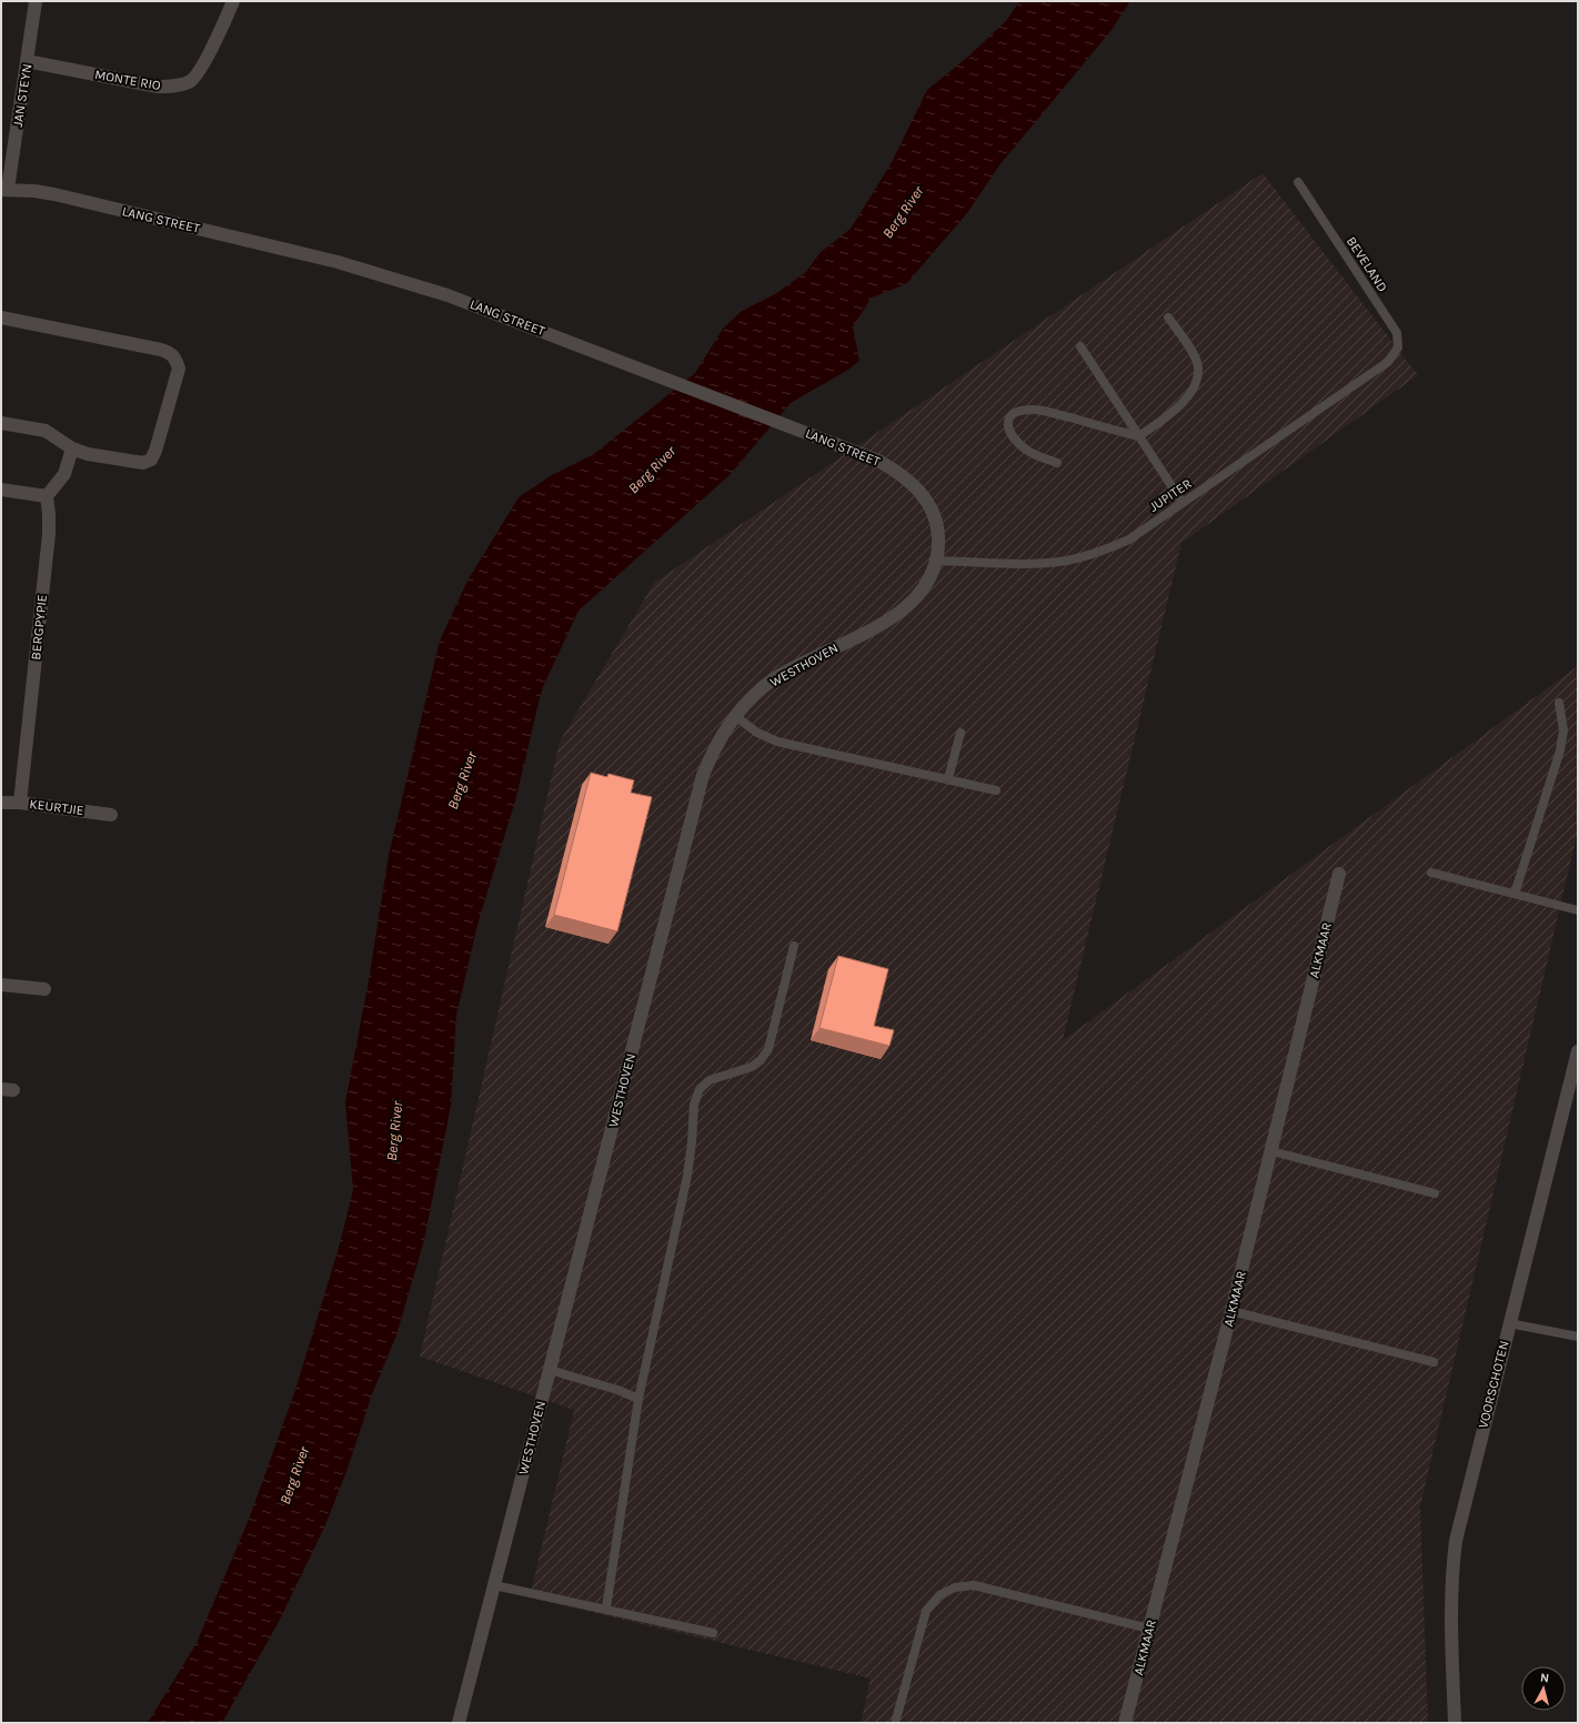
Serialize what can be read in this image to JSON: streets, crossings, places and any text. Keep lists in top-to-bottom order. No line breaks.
{"streets":{"street":["MONTE RIO","JAN STEYN","LANG STREET","BERGPYPIE","WESTHOVEN","KEURTJIE","ALKMAAR","VOORSCHOTEN"],"lane":["BEVELAND","JUPITER"]},"crossings":[["MONTE RIO","JAN STEYN"],["JAN STEYN","LANG STREET"],["LANG STREET","JUPITER"],["LANG STREET","WESTHOVEN"],["BEVELAND","JUPITER"],["JUPITER","WESTHOVEN"],["BERGPYPIE","KEURTJIE"]],"water":["Berg River"],"north":"top"}
